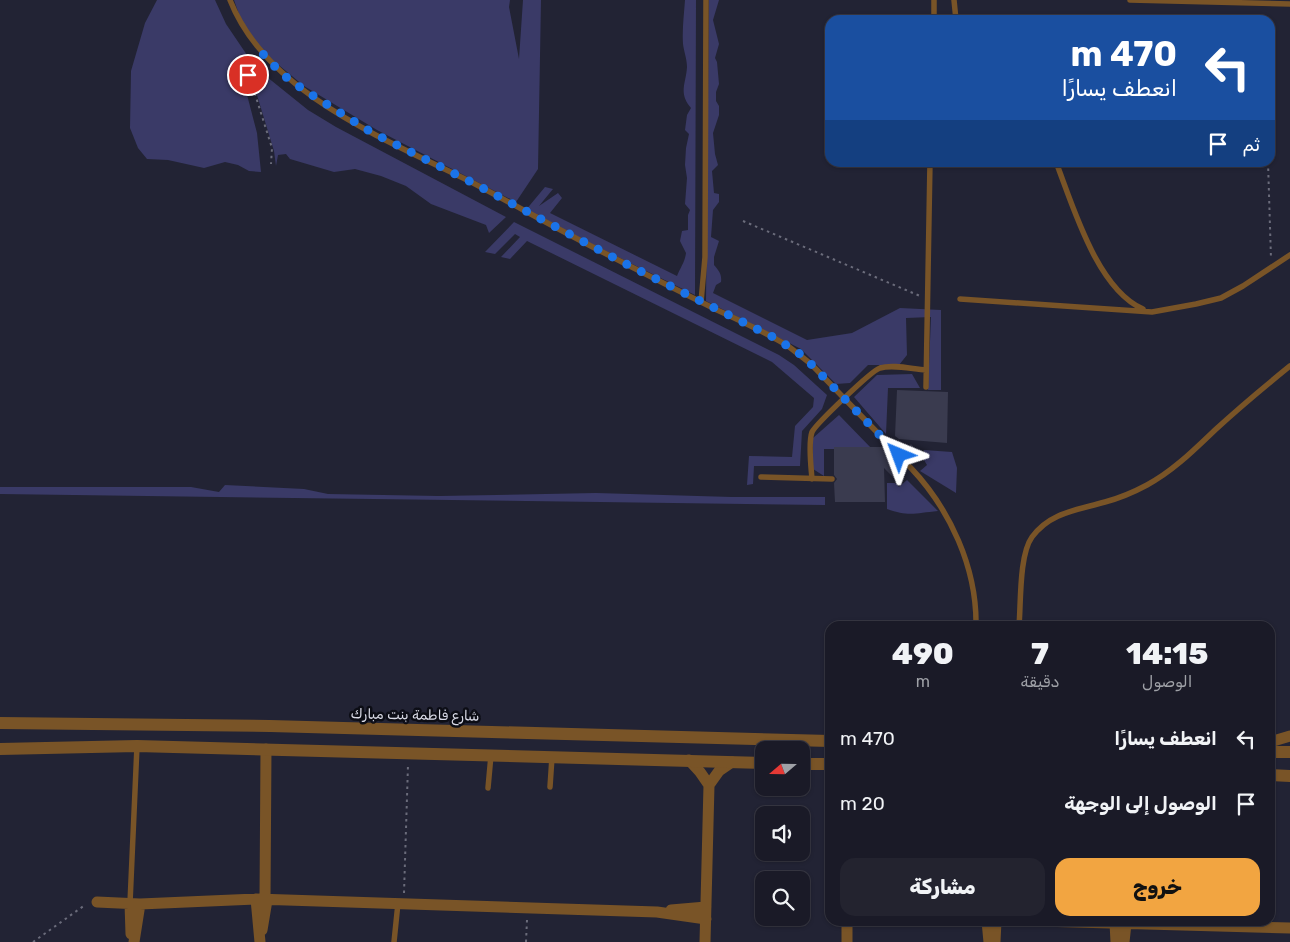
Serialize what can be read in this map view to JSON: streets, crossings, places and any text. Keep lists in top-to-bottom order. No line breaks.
{"streets":{"street":["شارع فاطمة بنت مبارك"]},"north":"left","page":{"turn":["470 m","انعطف يسارًا"],"then":"ثم","eta":["14:15","الوصول","7","دقيقة","490","m"],"list":[{"name":"انعطف يسارًا","value":"470 m"},{"name":"الوصول إلى الوجهة","value":"20 m"}],"buttons":["خروج","مشاركة"]}}
